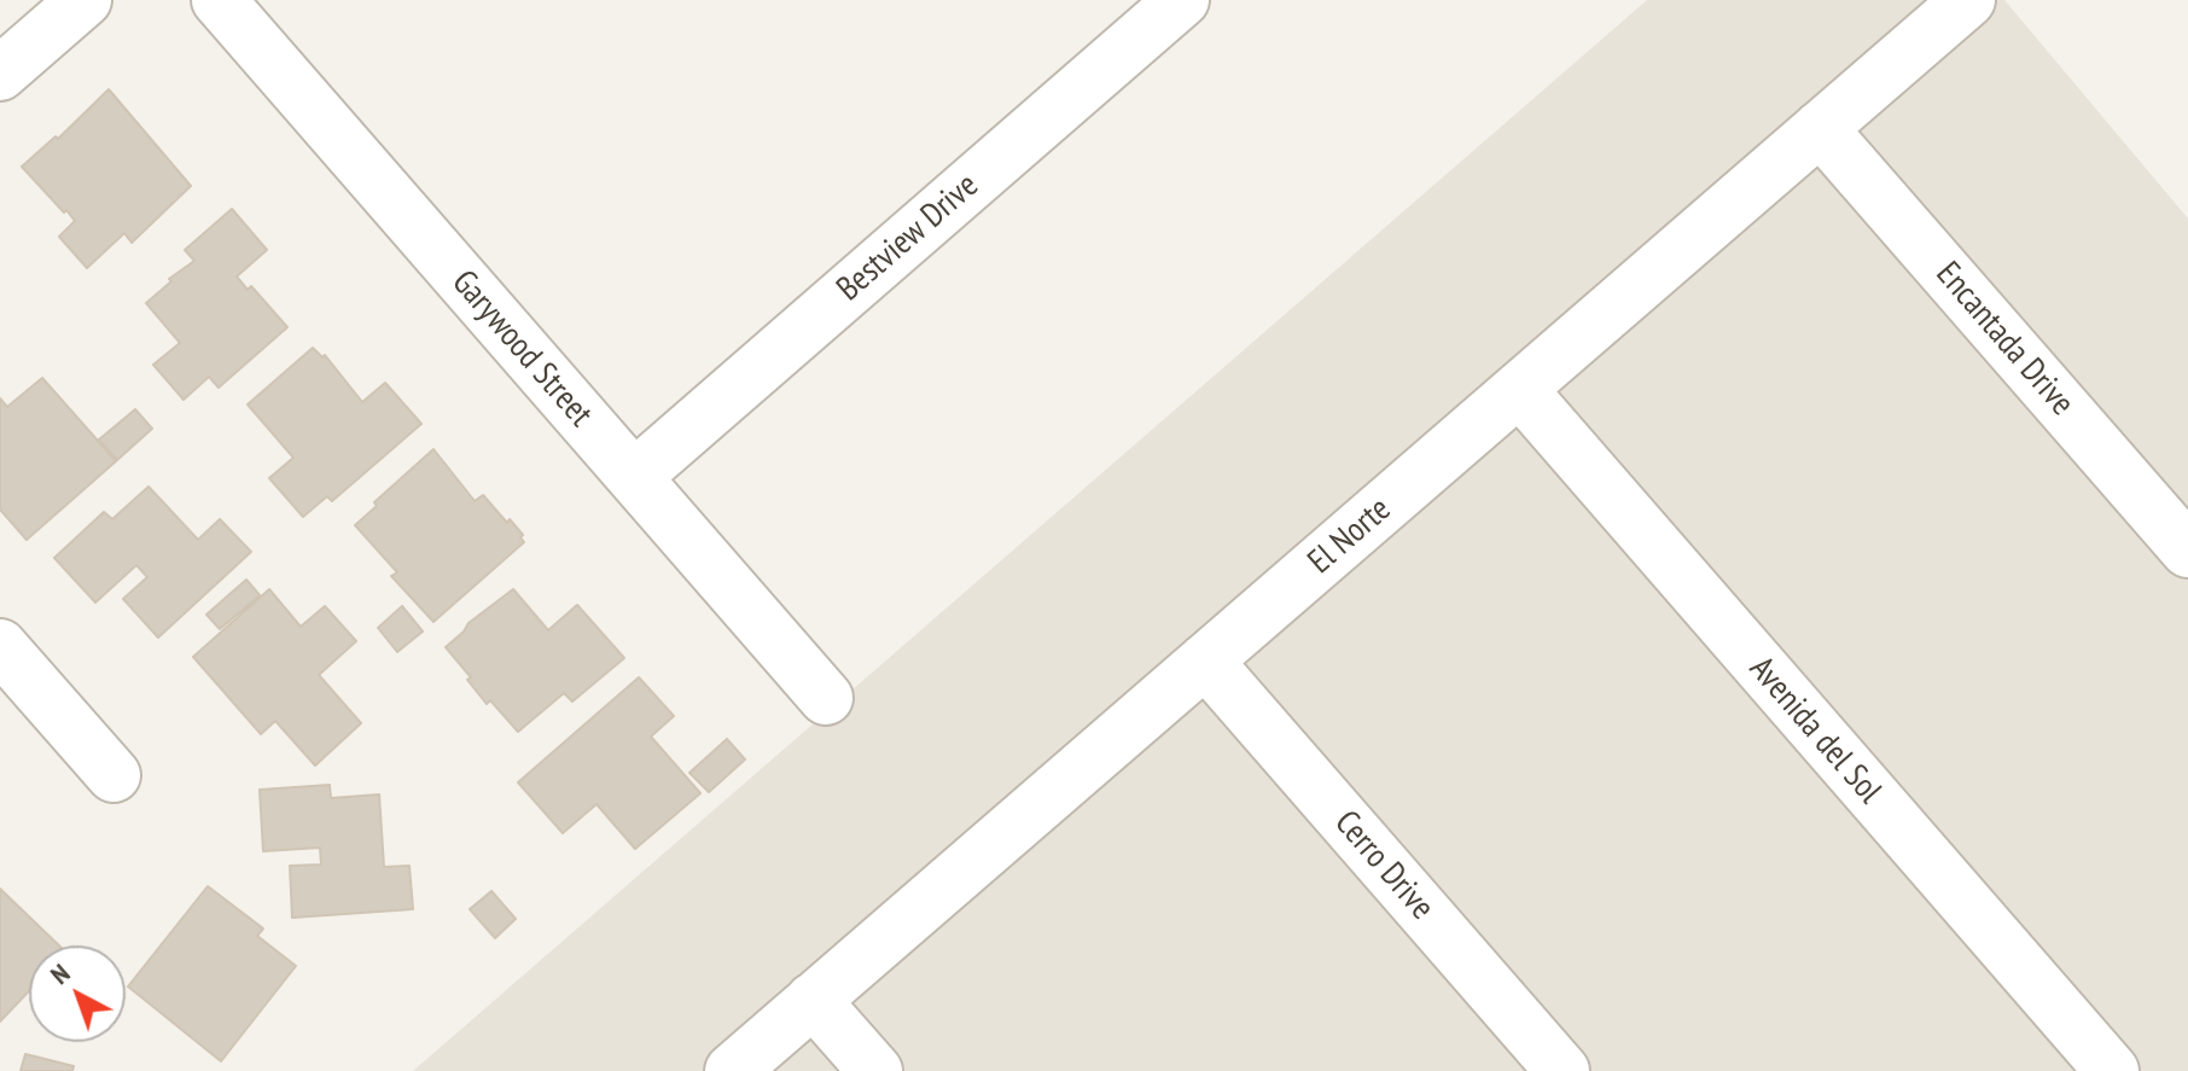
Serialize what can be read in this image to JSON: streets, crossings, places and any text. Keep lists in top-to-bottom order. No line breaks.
{"streets":{"street":["Bestview Drive","Encantada Drive","Garywood Street","El Norte","Avenida del Sol","Cerro Drive"]},"crossings":[["Bestview Drive","Garywood Street"],["Encantada Drive","El Norte"],["El Norte","Avenida del Sol"],["El Norte","Cerro Drive"]],"north":"top left"}
